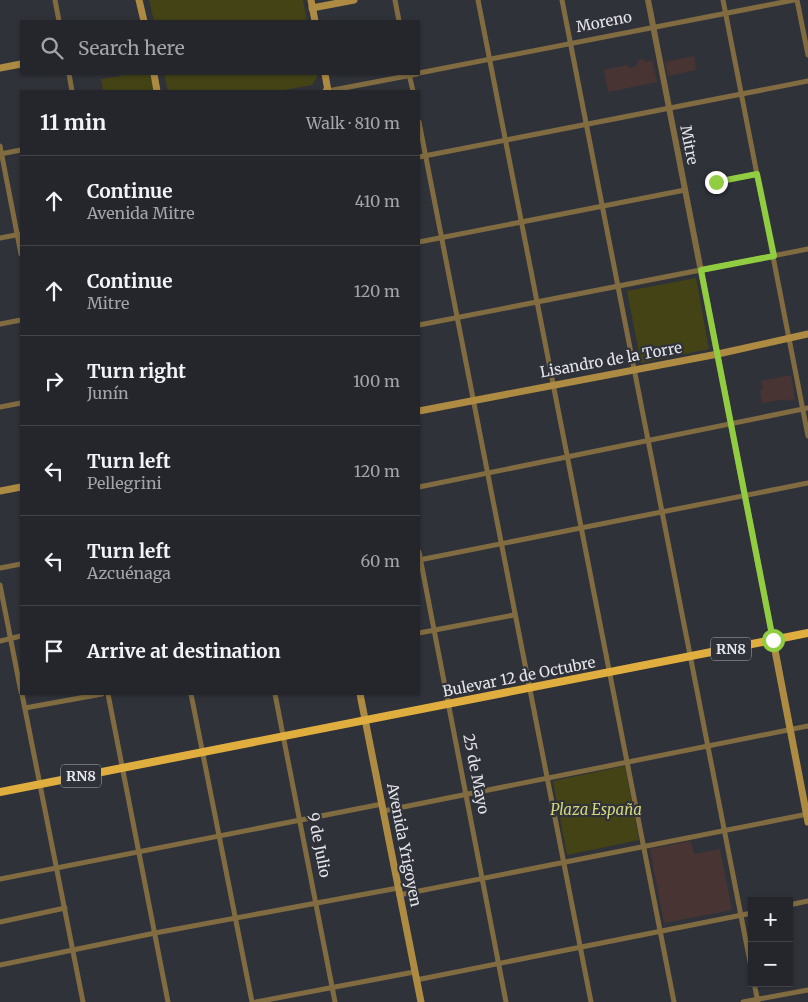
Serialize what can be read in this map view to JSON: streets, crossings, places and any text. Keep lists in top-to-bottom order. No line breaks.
{"streets":{"highway":["RN8","Bulevar 12 de Octubre"],"main road":["Lisandro de la Torre","Avenida Yrigoyen"],"street":["Moreno","Mitre","25 de Mayo","9 de Julio"]},"crossings":[["Moreno","Mitre"],["Mitre","Lisandro de la Torre"],["Mitre","Bulevar 12 de Octubre"],["Bulevar 12 de Octubre","25 de Mayo"],["Bulevar 12 de Octubre","9 de Julio"],["Bulevar 12 de Octubre","Avenida Yrigoyen"]],"parks":["Plaza España"],"page":{"search":"Search here","heading":["11 min","Walk · 810 m"],"list":[["Continue","Avenida Mitre","410 m"],["Continue","Mitre","120 m"],["Turn right","Junín","100 m"],["Turn left","Pellegrini","120 m"],["Turn left","Azcuénaga","60 m"],"Arrive at destination"],"map_buttons":["+","−"]}}
